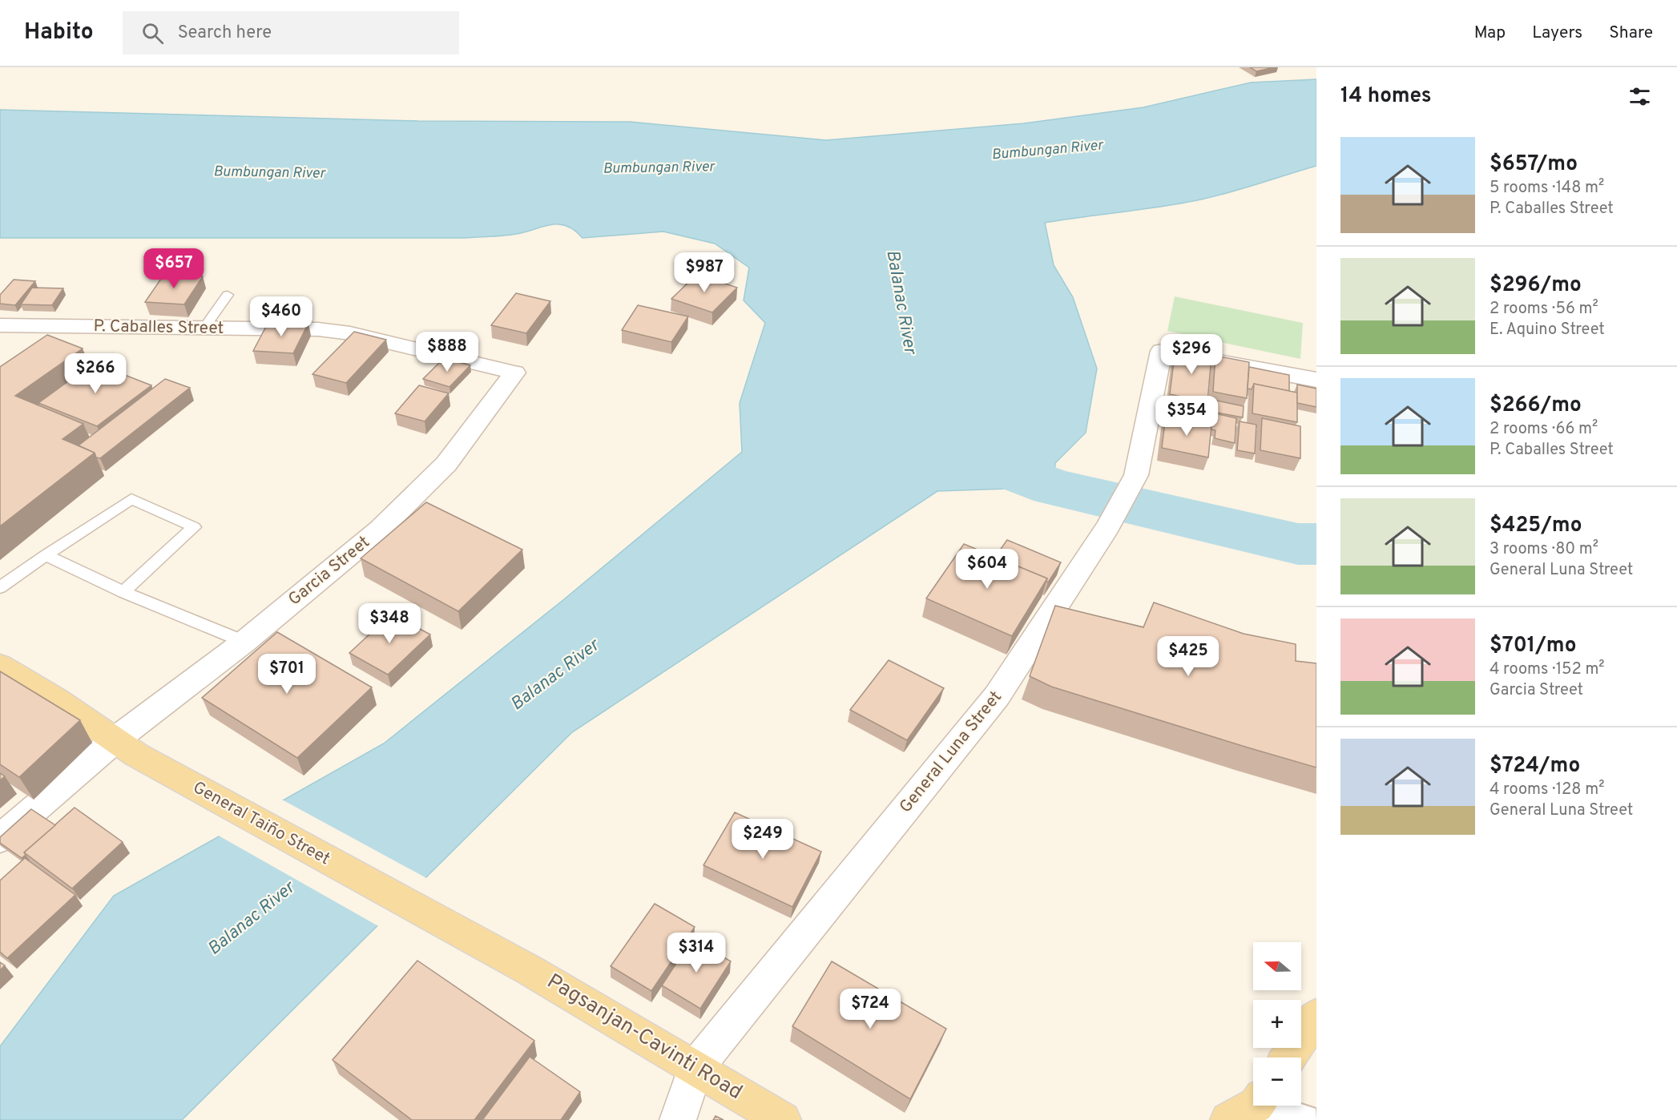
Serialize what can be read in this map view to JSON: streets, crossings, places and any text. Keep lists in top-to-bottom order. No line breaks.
{"streets":{"main road":["General Taiño Street","Pagsanjan-Cavinti Road"],"street":["P. Caballes Street","Garcia Street","General Luna Street"]},"crossings":[["P. Caballes Street","Garcia Street"],["Garcia Street","General Taiño Street"],["General Luna Street","Pagsanjan-Cavinti Road"],["General Taiño Street","Pagsanjan-Cavinti Road"]],"water":["Bumbungan River","Balanac River"],"north":"left","page":{"header":"Habito","search":"Search here","nav":["Map","Layers","Share"],"heading":"14 homes","list":[{"name":"$657/mo","note":"5 rooms · 148 m² · P. Caballes Street"},{"name":"$296/mo","note":"2 rooms · 56 m² · E. Aquino Street"},{"name":"$266/mo","note":"2 rooms · 66 m² · P. Caballes Street"},{"name":"$425/mo","note":"3 rooms · 80 m² · General Luna Street"},{"name":"$701/mo","note":"4 rooms · 152 m² · Garcia Street"},{"name":"$724/mo","note":"4 rooms · 128 m² · General Luna Street"}],"price":["$657","$987","$460","$888","$296","$266","$354","$604","$348","$425","$701","$249","$314","$724"],"map_buttons":["+","−"]}}
